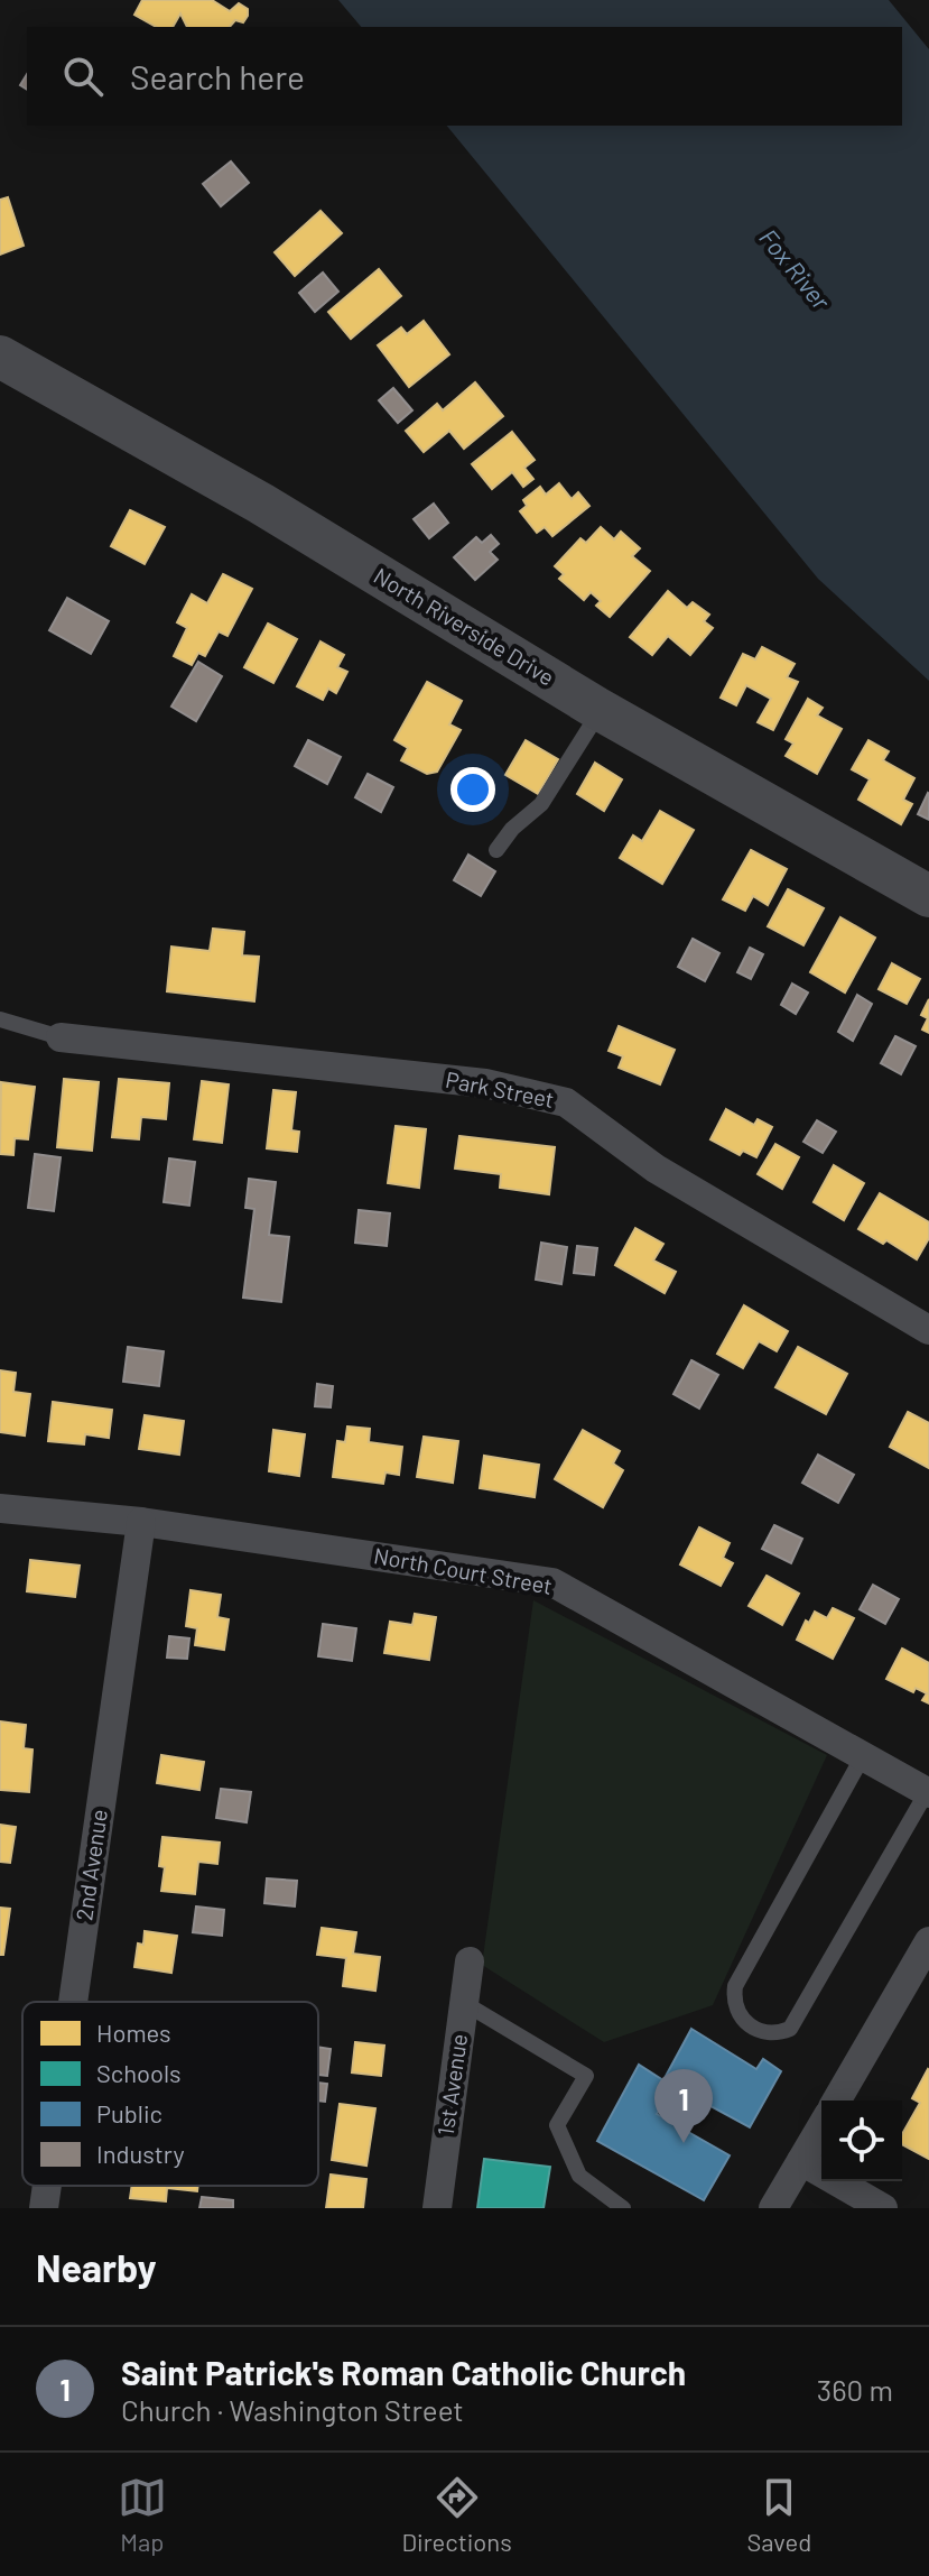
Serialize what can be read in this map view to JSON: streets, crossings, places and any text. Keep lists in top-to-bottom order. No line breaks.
{"streets":{"street":["North Riverside Drive","Park Street","North Court Street","2nd Avenue","1st Avenue"]},"crossings":[["North Court Street","2nd Avenue"]],"water":["Fox River"],"legend":["Homes","Schools","Public","Industry"],"page":{"search":"Search here","pins":"1","heading":"Nearby","list":[{"mark":"1","name":"Saint Patrick's Roman Catholic Church","note":"Church · Washington Street","value":"360 m"}],"nav":["Map","Directions","Saved"]}}
